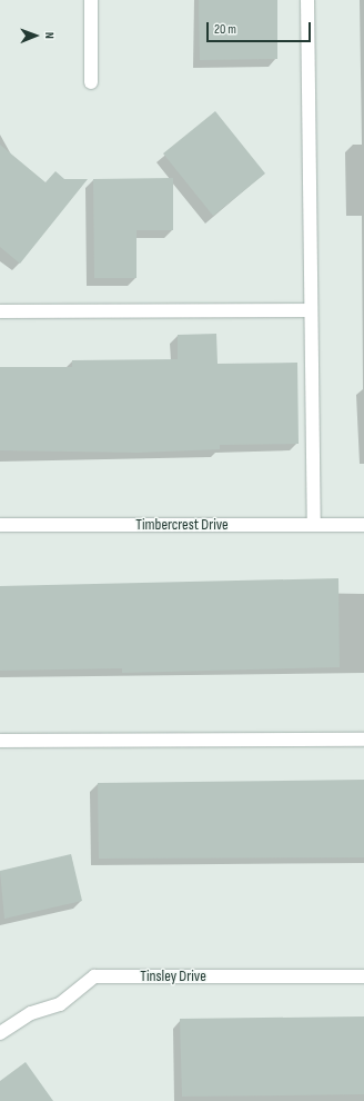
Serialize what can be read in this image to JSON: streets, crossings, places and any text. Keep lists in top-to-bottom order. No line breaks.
{"streets":{"street":["Timbercrest Drive","Tinsley Drive"]},"scale_bar":"20 m","north":"right"}
